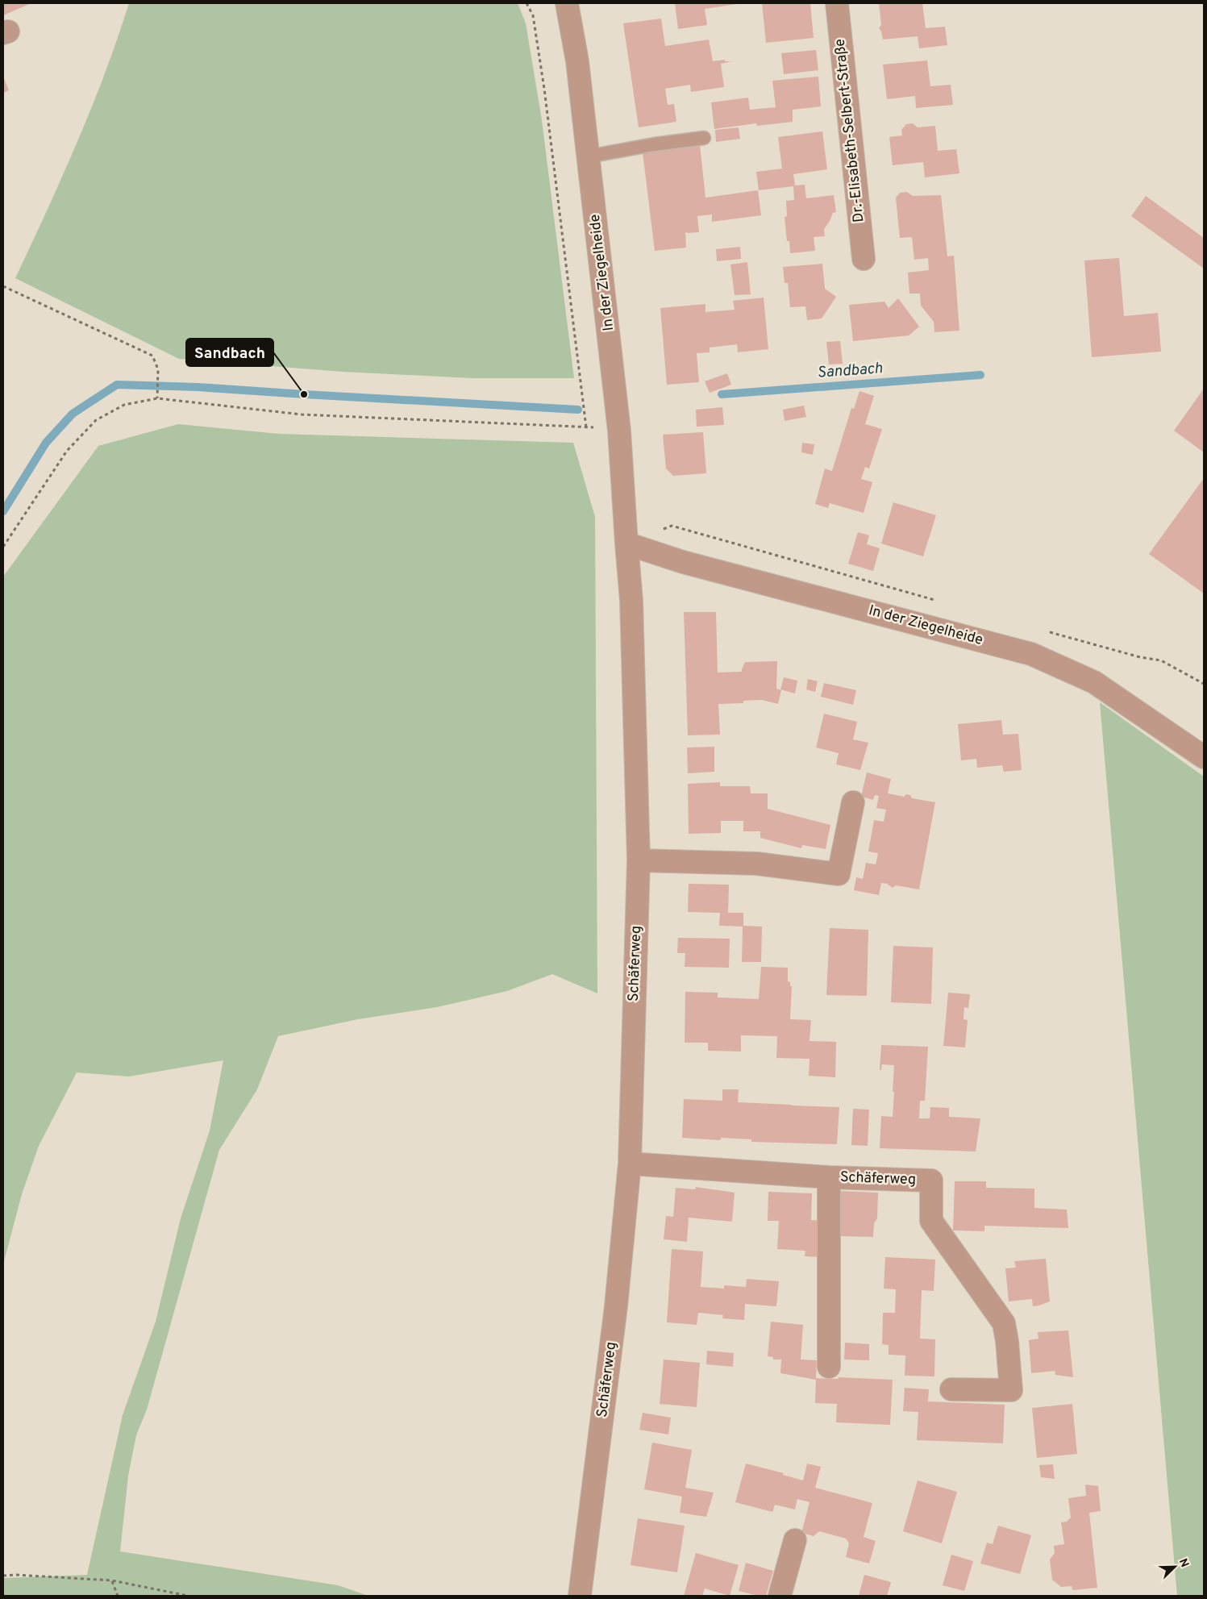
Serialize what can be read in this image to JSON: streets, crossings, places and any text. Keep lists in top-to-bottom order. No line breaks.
{"streets":{"street":["Dr.-Elisabeth-Selbert-Straße","In der Ziegelheide","Schäferweg"]},"crossings":[["In der Ziegelheide","Schäferweg"]],"water":["Sandbach"],"places":["Sandbach"],"north":"top right"}
